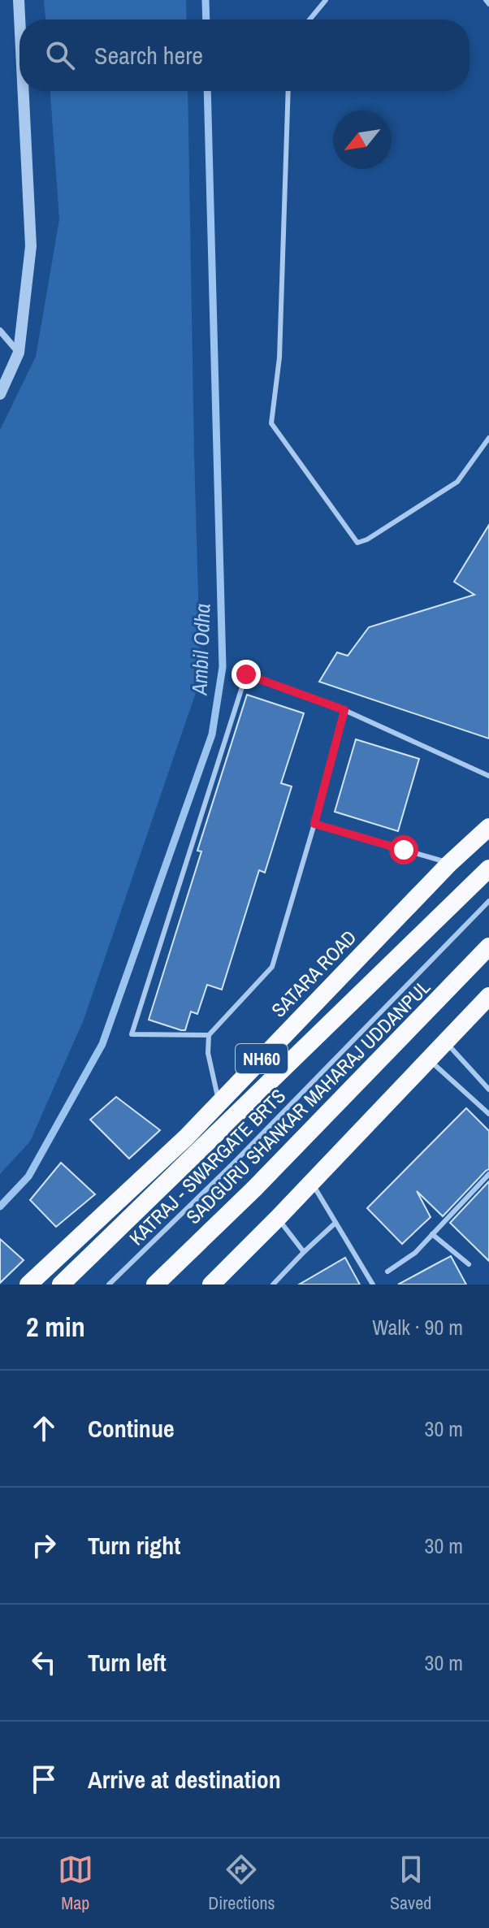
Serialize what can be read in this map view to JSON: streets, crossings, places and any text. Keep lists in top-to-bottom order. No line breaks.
{"streets":{"highway":["SATARA ROAD","NH60","SADGURU SHANKAR MAHARAJ UDDANPUL"],"lane":["KATRAJ - SWARGATE BRTS"]},"water":["Ambil Odha"],"north":"bottom left","page":{"search":"Search here","heading":["2 min","Walk · 90 m"],"list":[["Continue","30 m"],["Turn right","30 m"],["Turn left","30 m"],"Arrive at destination"],"nav":["Map","Directions","Saved"]}}
